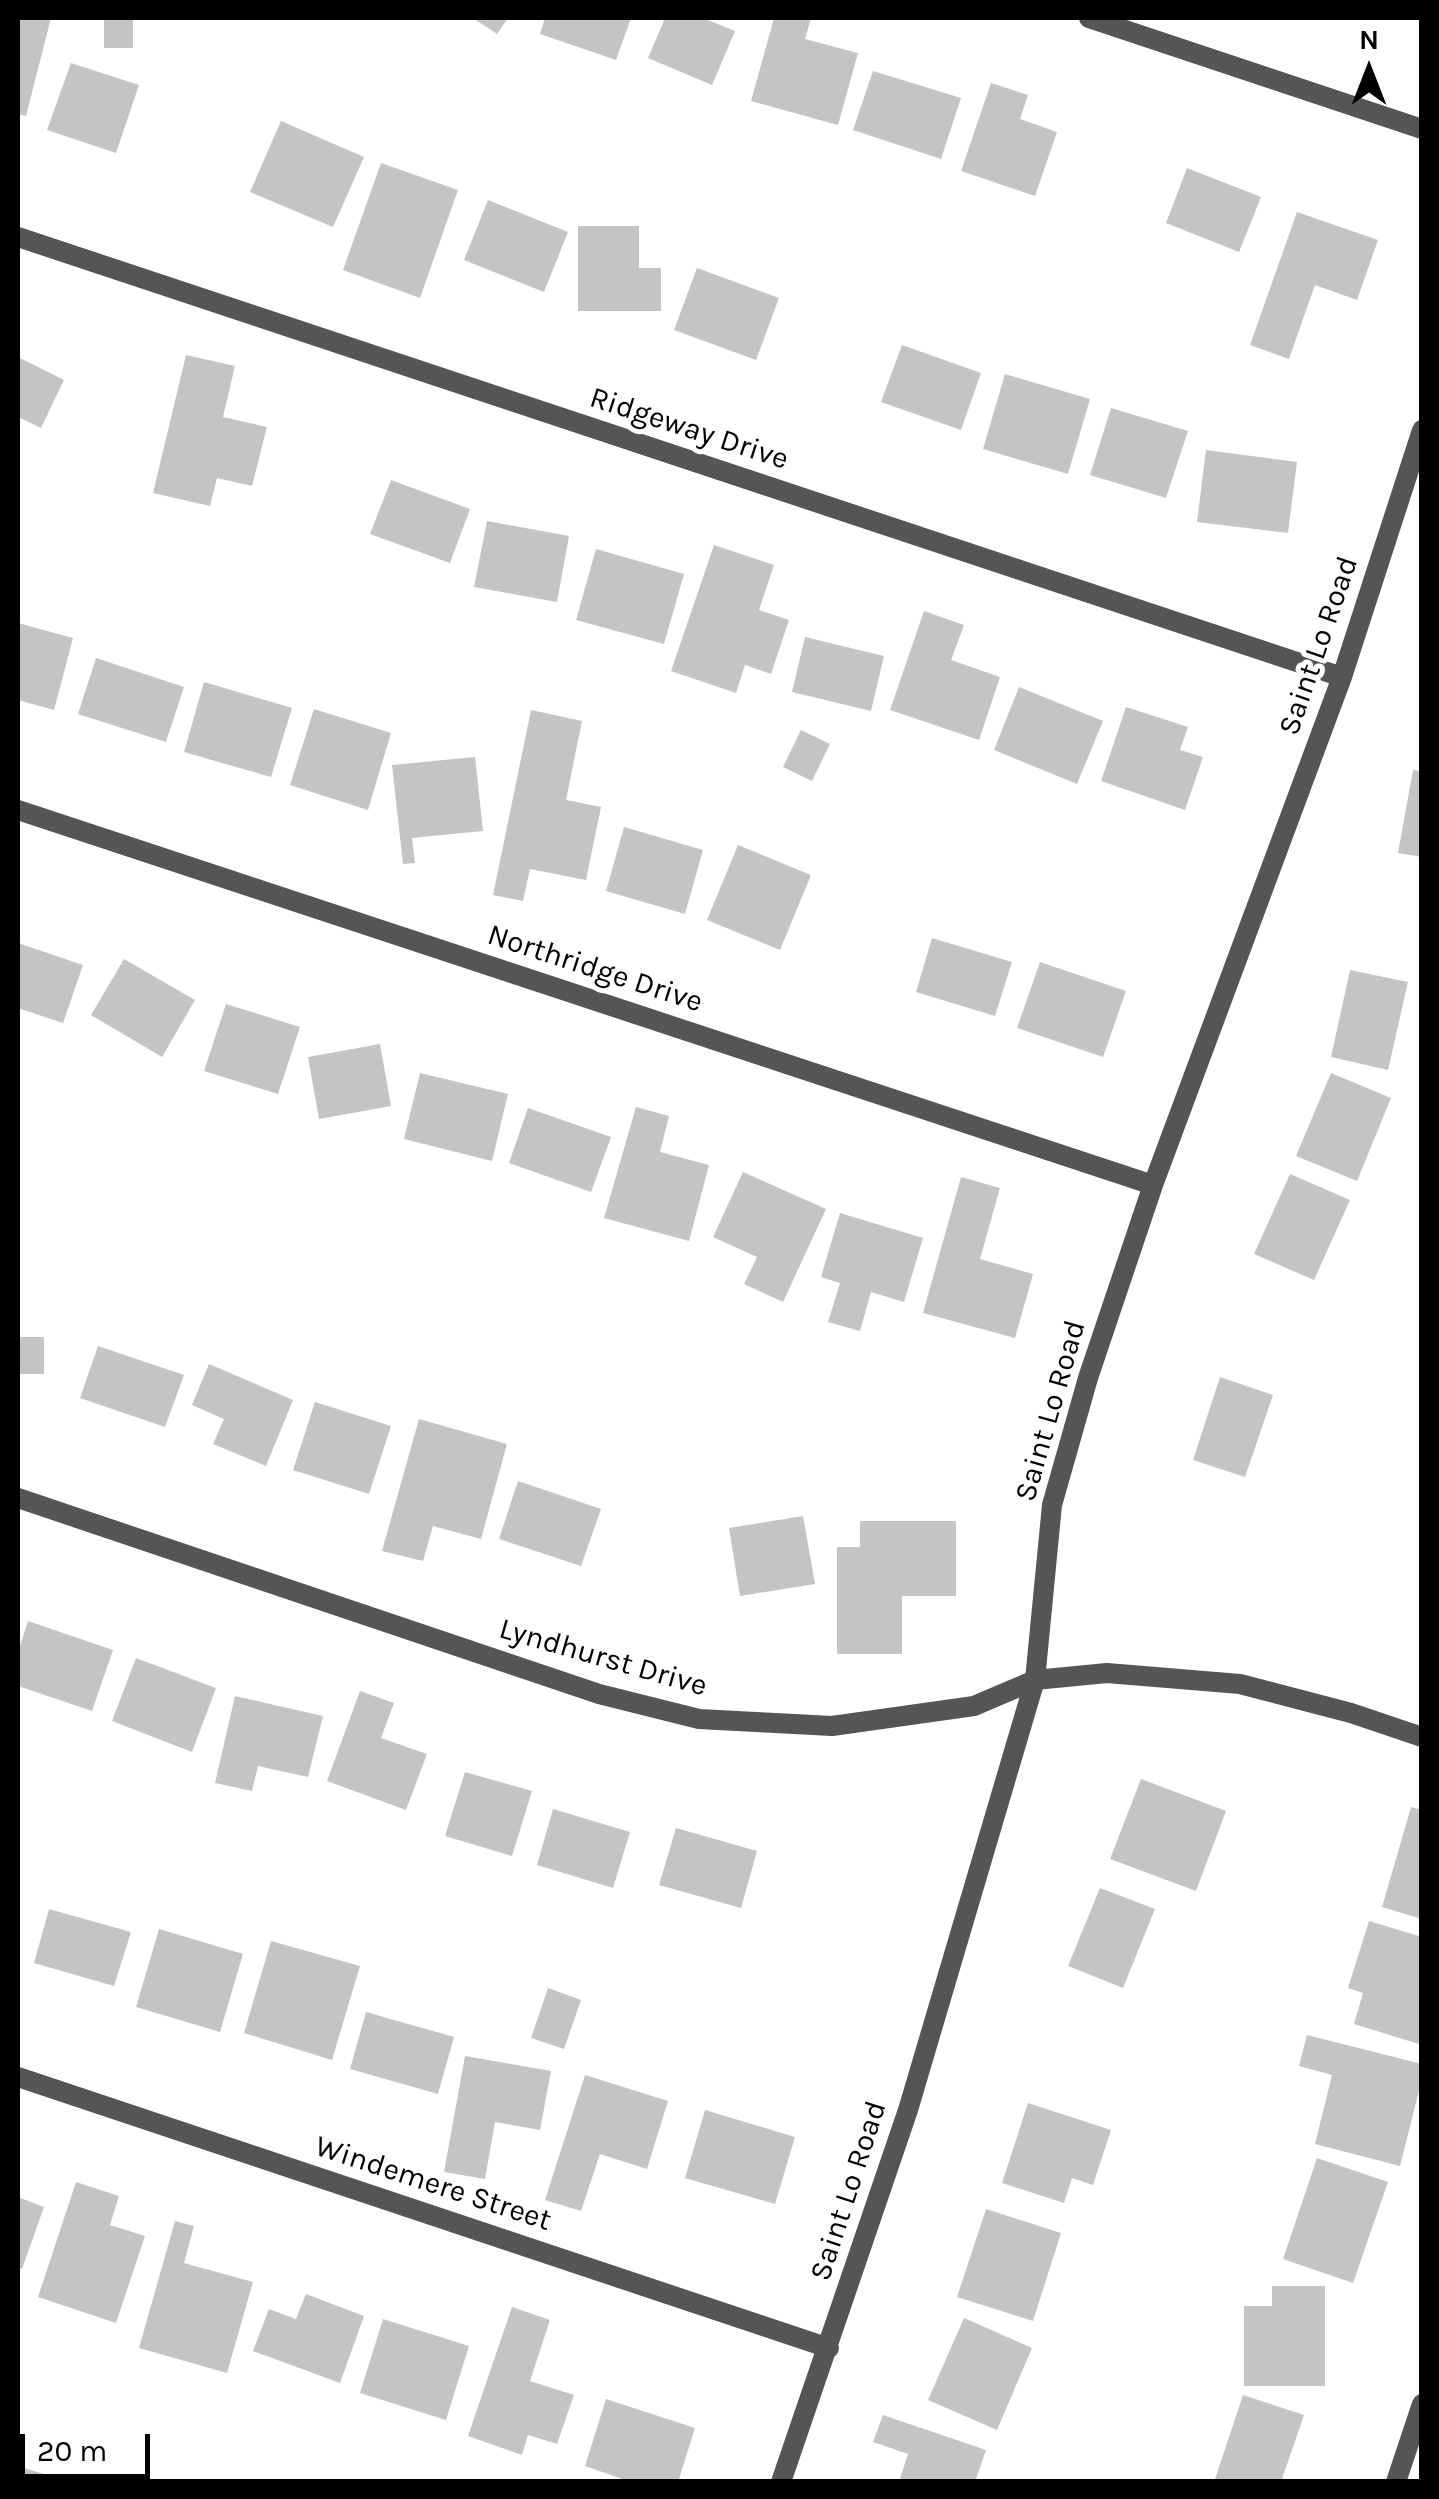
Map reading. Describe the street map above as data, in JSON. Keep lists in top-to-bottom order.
{
  "streets": {
    "street": [
      "Ridgeway Drive",
      "Saint Lo Road",
      "Northridge Drive",
      "Lyndhurst Drive",
      "Windemere Street"
    ]
  },
  "crossings": [
    ["Ridgeway Drive", "Saint Lo Road"],
    ["Saint Lo Road", "Northridge Drive"],
    ["Saint Lo Road", "Lyndhurst Drive"],
    ["Saint Lo Road", "Windemere Street"]
  ],
  "scale_bar": "20 m",
  "north": "top"
}
